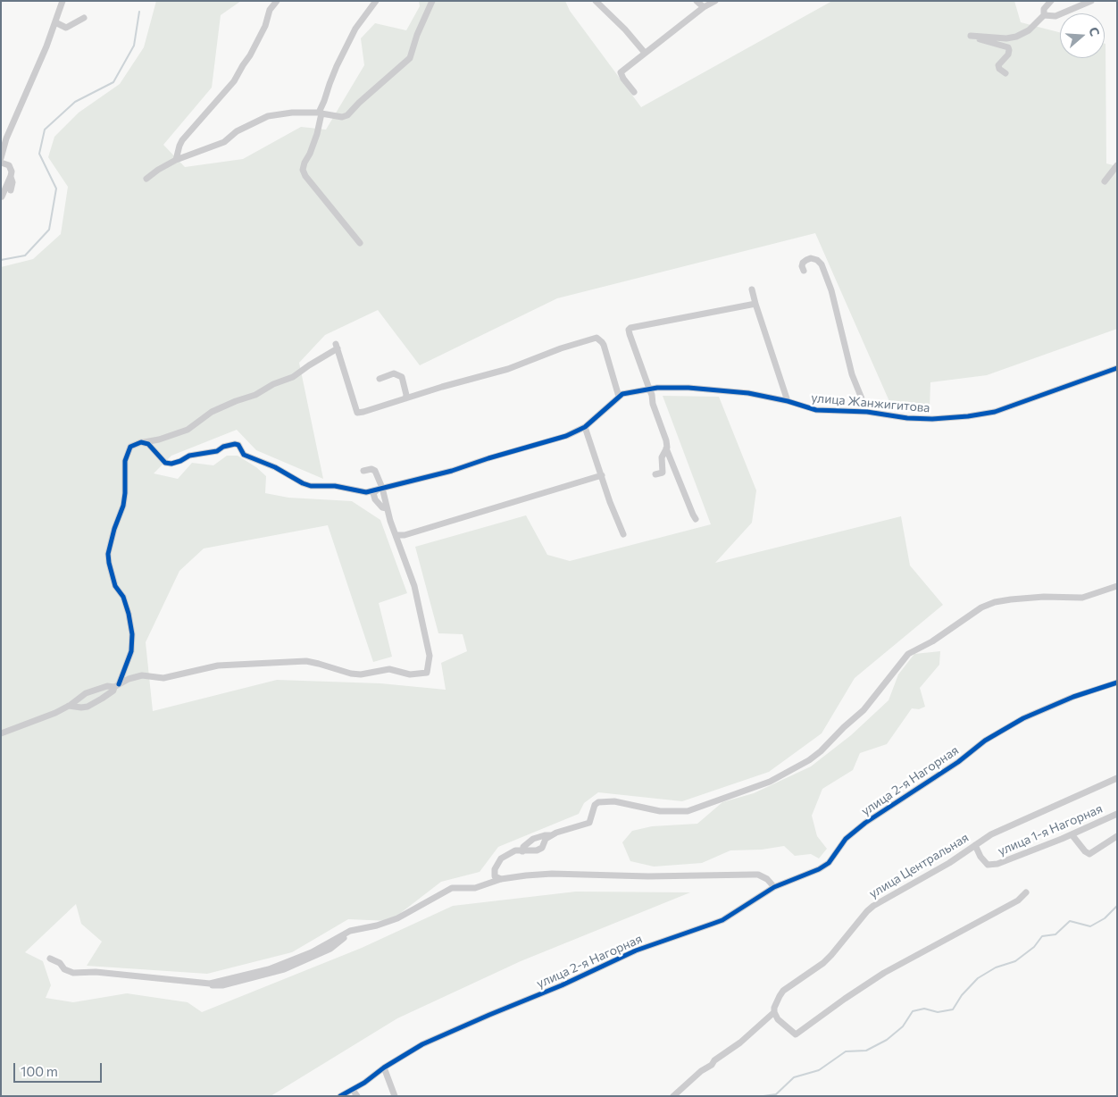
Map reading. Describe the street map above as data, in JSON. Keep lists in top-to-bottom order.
{
  "streets": {
    "street": [
      "улица Жанжигитова",
      "улица 2-я Нагорная",
      "улица 1-я Нагорная",
      "улица Центральная"
    ]
  },
  "crossings": [
    ["улица 1-я Нагорная", "улица Центральная"]
  ],
  "scale_bar": "100 m",
  "north": "right"
}
